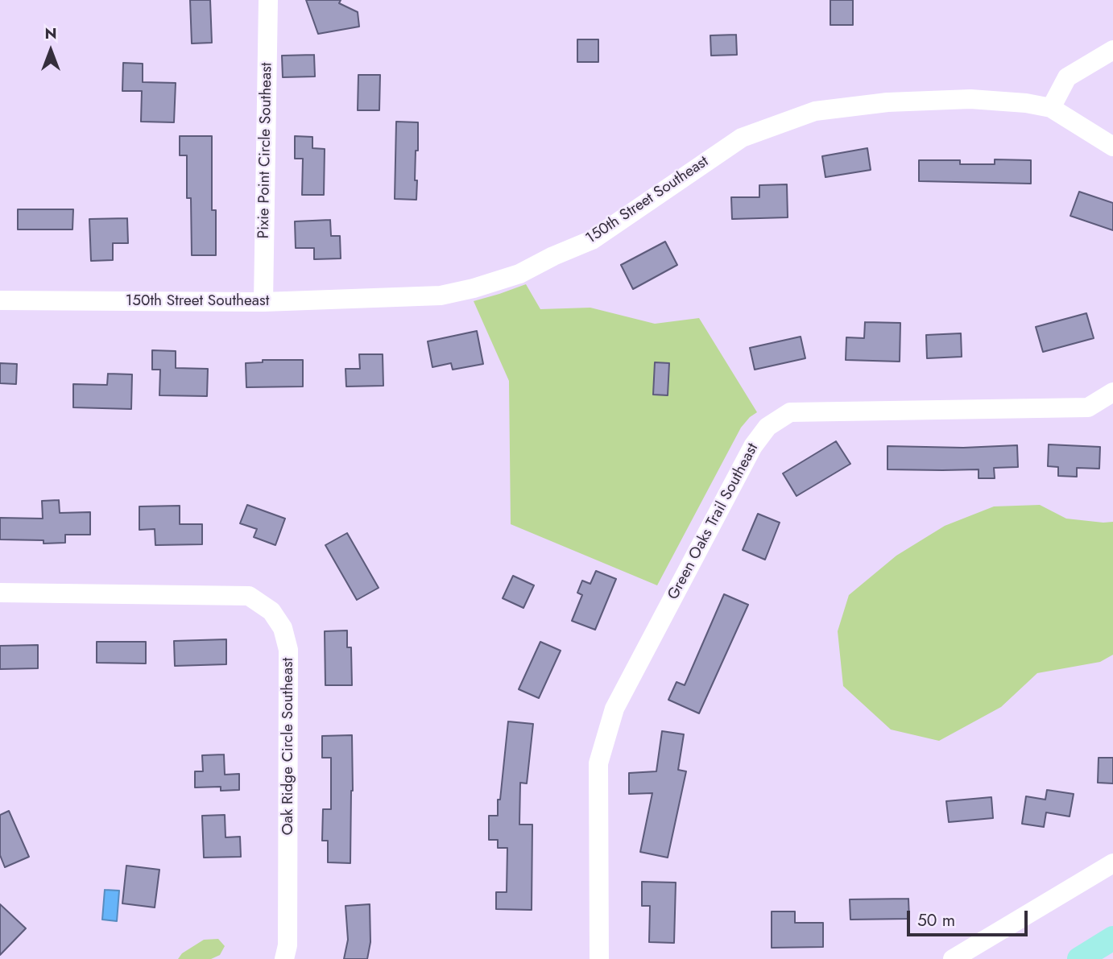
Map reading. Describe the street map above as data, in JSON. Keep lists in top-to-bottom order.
{
  "streets": {
    "street": [
      "Pixie Point Circle Southeast",
      "150th Street Southeast",
      "Green Oaks Trail Southeast",
      "Oak Ridge Circle Southeast"
    ]
  },
  "crossings": [
    ["Pixie Point Circle Southeast", "150th Street Southeast"]
  ],
  "scale_bar": "50 m",
  "north": "top"
}
